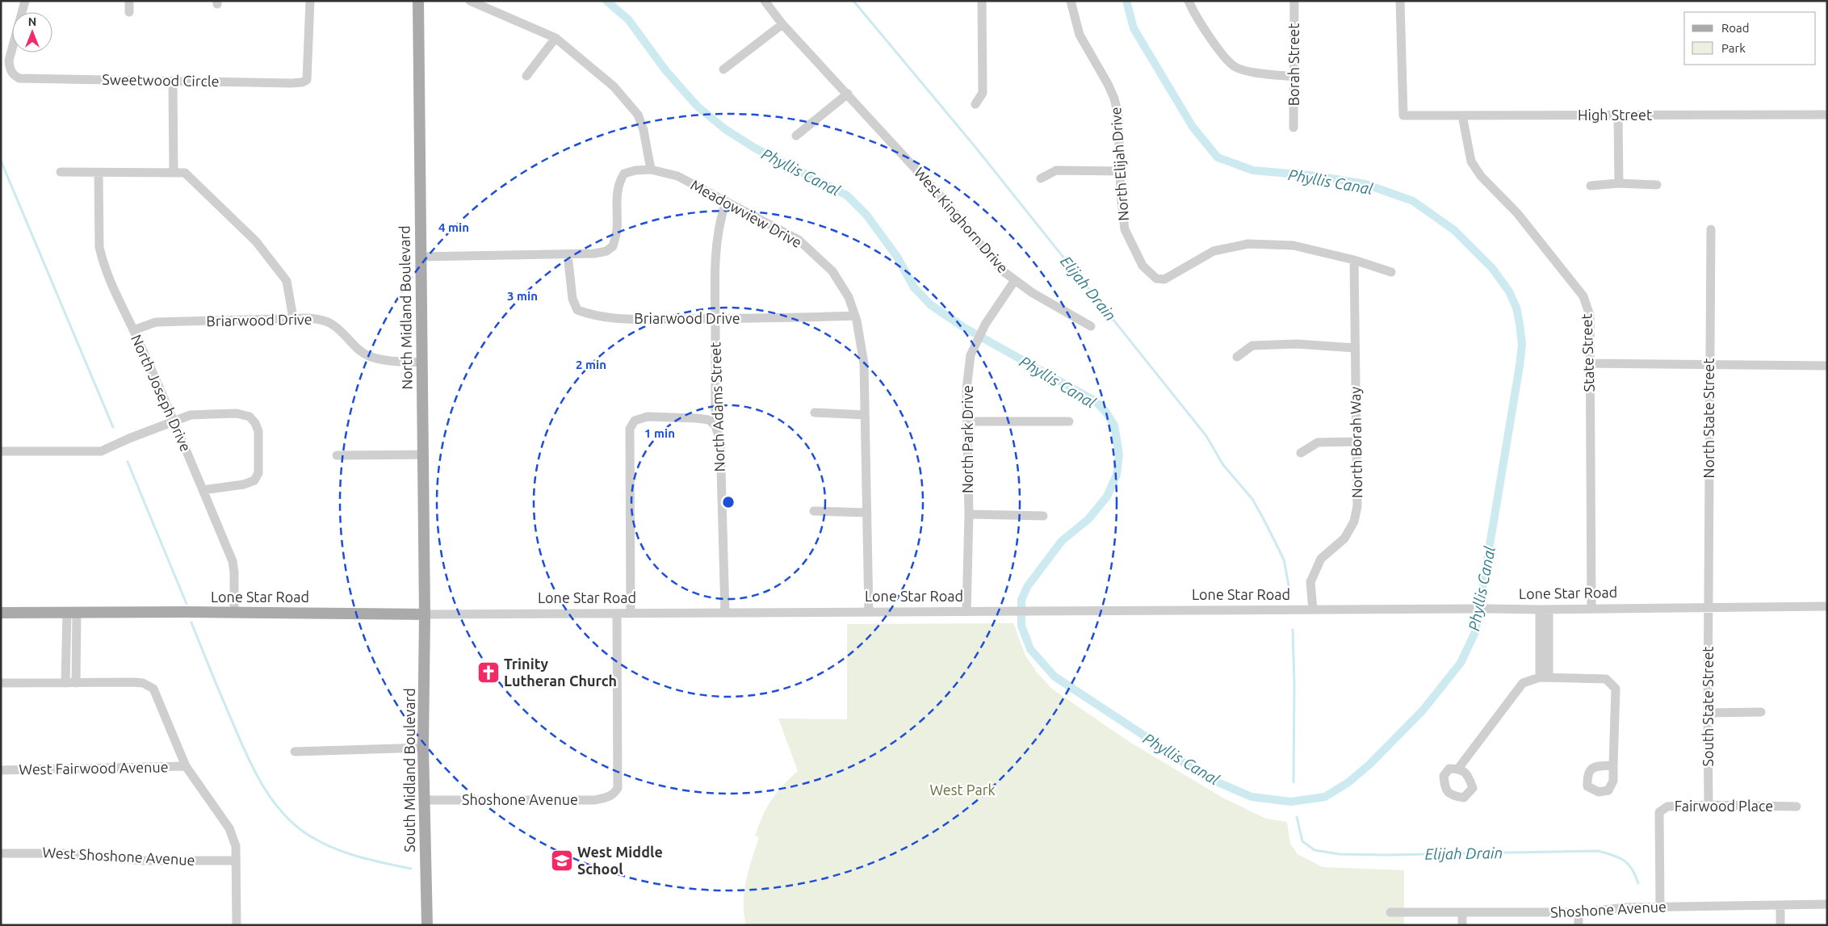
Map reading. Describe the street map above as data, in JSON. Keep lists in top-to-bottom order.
{
  "streets": {
    "main road": ["North Midland Boulevard", "Lone Star Road", "South Midland Boulevard"],
    "street": [
      "Borah Street",
      "Sweetwood Circle",
      "High Street",
      "North Elijah Drive",
      "Meadowview Drive",
      "West Kinghorn Drive",
      "Briarwood Drive",
      "State Street",
      "North Joseph Drive",
      "North Adams Street",
      "North State Street",
      "North Park Drive",
      "North Borah Way",
      "South State Street",
      "West Fairwood Avenue",
      "Shoshone Avenue",
      "Fairwood Place",
      "West Shoshone Avenue"
    ]
  },
  "crossings": [
    ["High Street", "State Street"],
    ["North Elijah Drive", "North Borah Way"],
    ["Meadowview Drive", "Briarwood Drive"],
    ["Meadowview Drive", "North Adams Street"],
    ["Meadowview Drive", "Lone Star Road"],
    ["West Kinghorn Drive", "North Park Drive"],
    ["North Midland Boulevard", "Briarwood Drive"],
    ["North Midland Boulevard", "Lone Star Road"],
    ["North Midland Boulevard", "South Midland Boulevard"],
    ["Briarwood Drive", "North Joseph Drive"],
    ["Briarwood Drive", "North Adams Street"],
    ["State Street", "Lone Star Road"],
    ["North Joseph Drive", "Lone Star Road"],
    ["North Adams Street", "Lone Star Road"],
    ["North State Street", "Lone Star Road"],
    ["North State Street", "South State Street"],
    ["North Park Drive", "Lone Star Road"],
    ["North Borah Way", "Lone Star Road"],
    ["Lone Star Road", "South State Street"],
    ["Lone Star Road", "South Midland Boulevard"],
    ["Lone Star Road", "Shoshone Avenue"],
    ["South State Street", "Fairwood Place"],
    ["South Midland Boulevard", "Shoshone Avenue"],
    ["Shoshone Avenue", "Fairwood Place"]
  ],
  "water": ["Phyllis Canal", "Elijah Drain"],
  "parks": ["West Park"],
  "places": {
    "church": ["Trinity Lutheran Church"],
    "school or university": ["West Middle School"]
  },
  "legend": ["Road", "Park"],
  "north": "top",
  "rings": [
    "4 min",
    "3 min",
    "2 min",
    "1 min"
  ]
}
